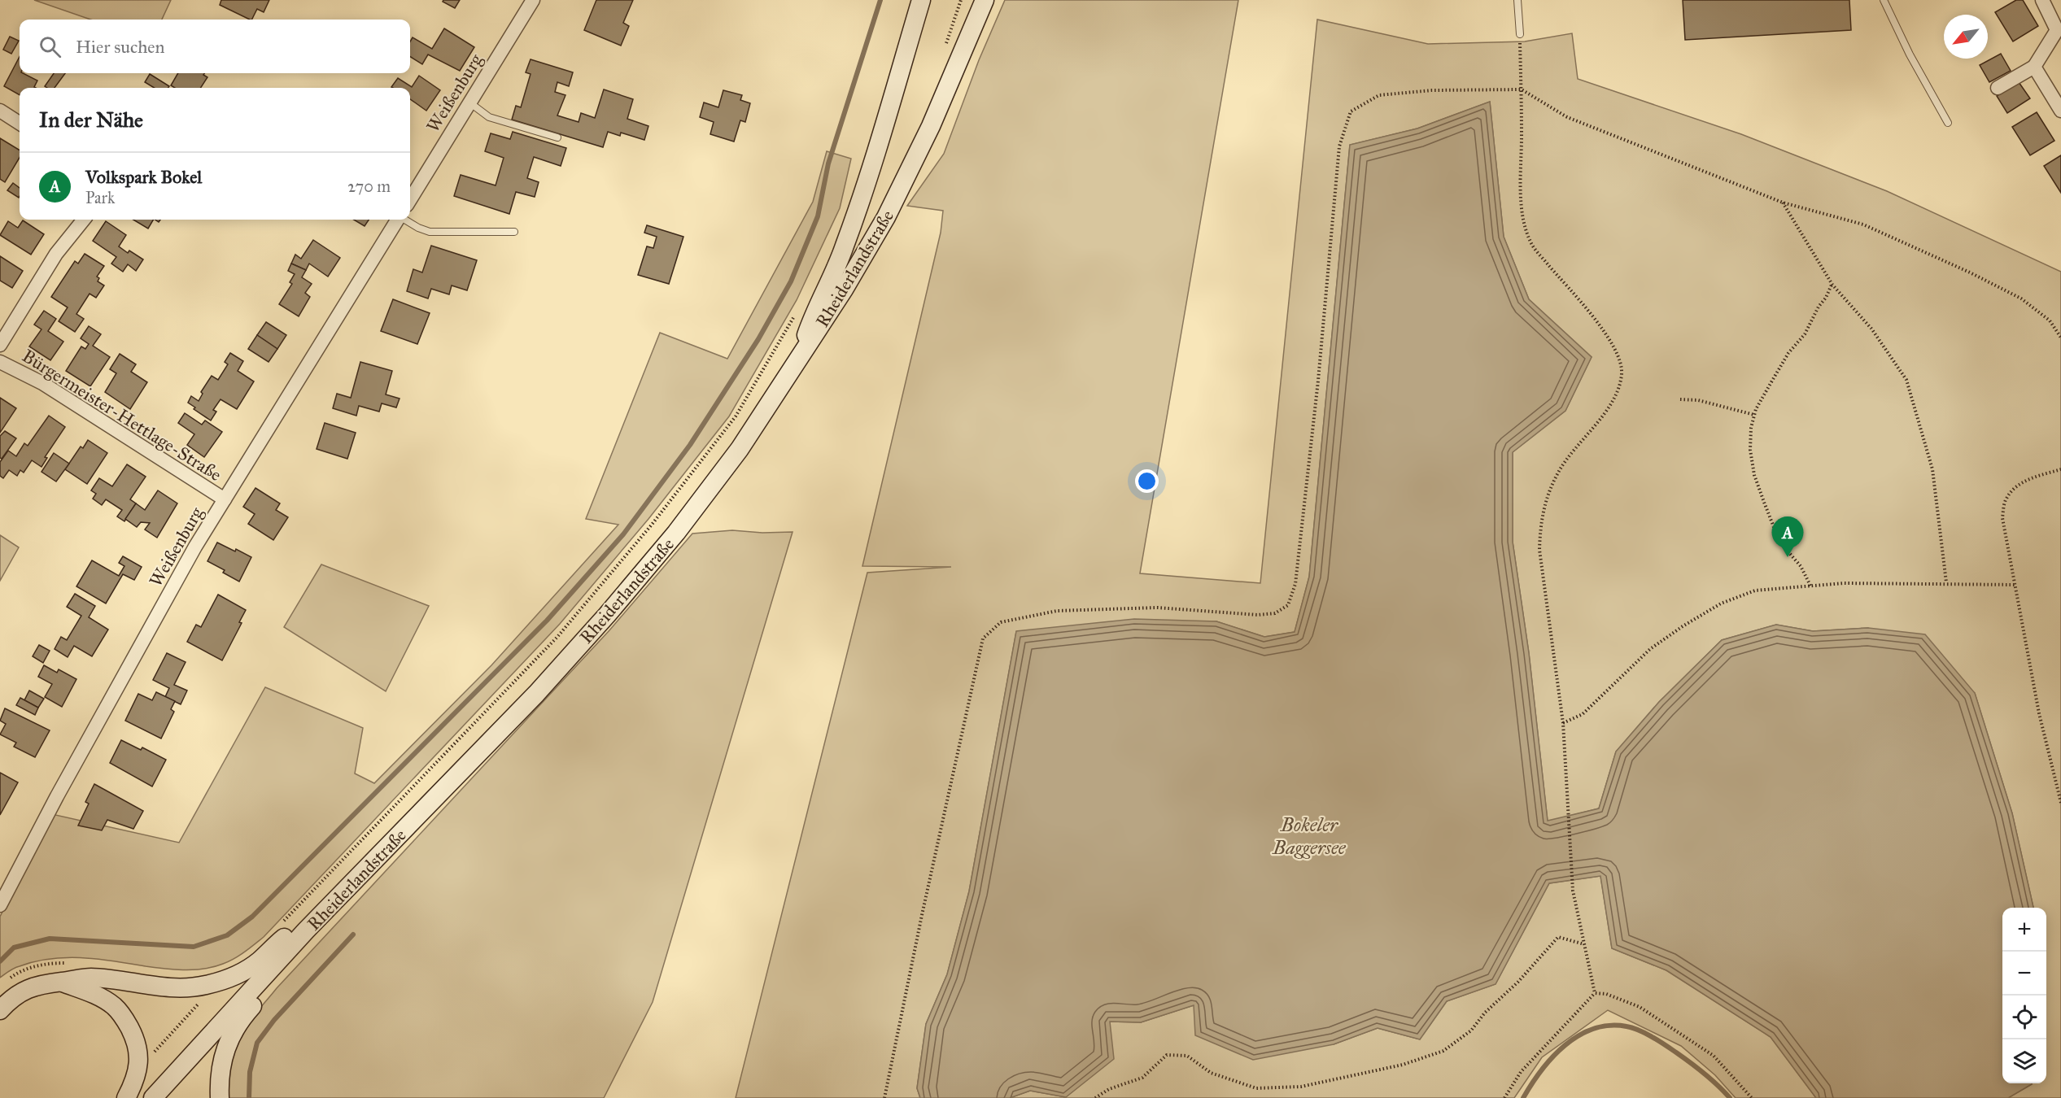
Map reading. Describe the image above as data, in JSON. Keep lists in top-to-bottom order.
{
  "streets": {
    "main road": ["Rheiderlandstraße"],
    "street": ["Weißenburg", "Bürgermeister-Hettlage-Straße"]
  },
  "crossings": [
    ["Weißenburg", "Bürgermeister-Hettlage-Straße"]
  ],
  "water": ["Bokeler Baggersee"],
  "north": "bottom left",
  "page": {
    "search": "Hier suchen",
    "heading": "In der Nähe",
    "list": [
      {
        "mark": "A",
        "name": "Volkspark Bokel",
        "note": "Park",
        "value": "270 m"
      }
    ],
    "pins": "A",
    "map_buttons": ["+", "−"]
  }
}
